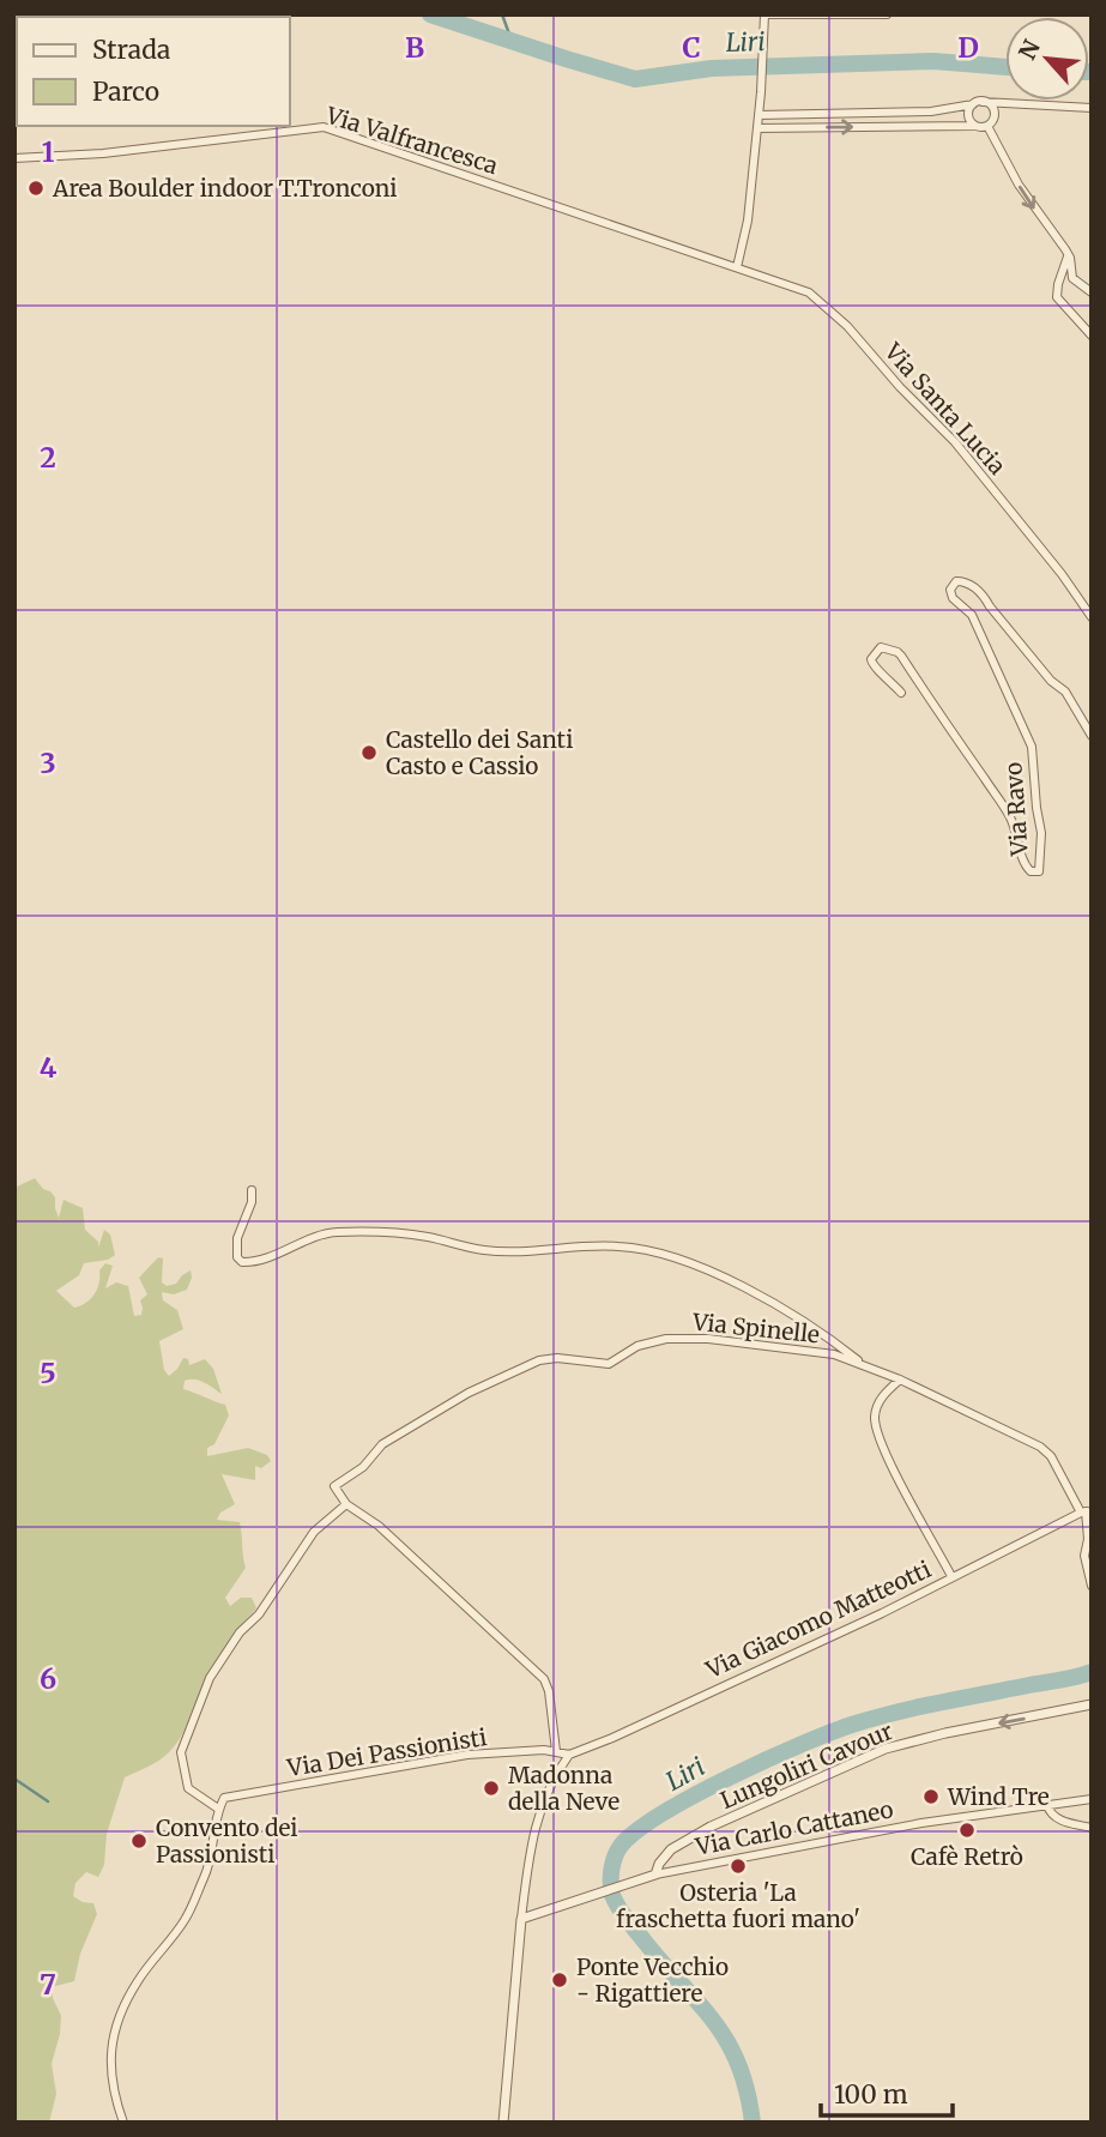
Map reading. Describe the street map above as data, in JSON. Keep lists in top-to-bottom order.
{
  "streets": {
    "street": [
      "Via Valfrancesca",
      "Via Santa Lucia",
      "Via Ravo",
      "Via Spinelle",
      "Via Giacomo Matteotti",
      "Via Dei Passionisti",
      "Lungoliri Cavour",
      "Via Carlo Cattaneo"
    ]
  },
  "crossings": [
    ["Via Valfrancesca", "Via Santa Lucia"],
    ["Via Spinelle", "Via Giacomo Matteotti"],
    ["Via Giacomo Matteotti", "Via Dei Passionisti"],
    ["Lungoliri Cavour", "Via Carlo Cattaneo"]
  ],
  "one_way": ["Lungoliri Cavour"],
  "water": ["Liri"],
  "places": [
    "Area Boulder indoor T.Tronconi",
    "Castello dei Santi Casto e Cassio",
    "Madonna della Neve",
    "Wind Tre",
    "Cafè Retrò",
    "Convento dei Passionisti",
    "Osteria 'La fraschetta fuori mano'",
    "Ponte Vecchio - Rigattiere"
  ],
  "legend": ["Strada", "Parco"],
  "scale_bar": "100 m",
  "north": "top left",
  "grid": {
    "columns": ["B", "C", "D"],
    "rows": [
      "1",
      "2",
      "3",
      "4",
      "5",
      "6",
      "7"
    ]
  }
}
